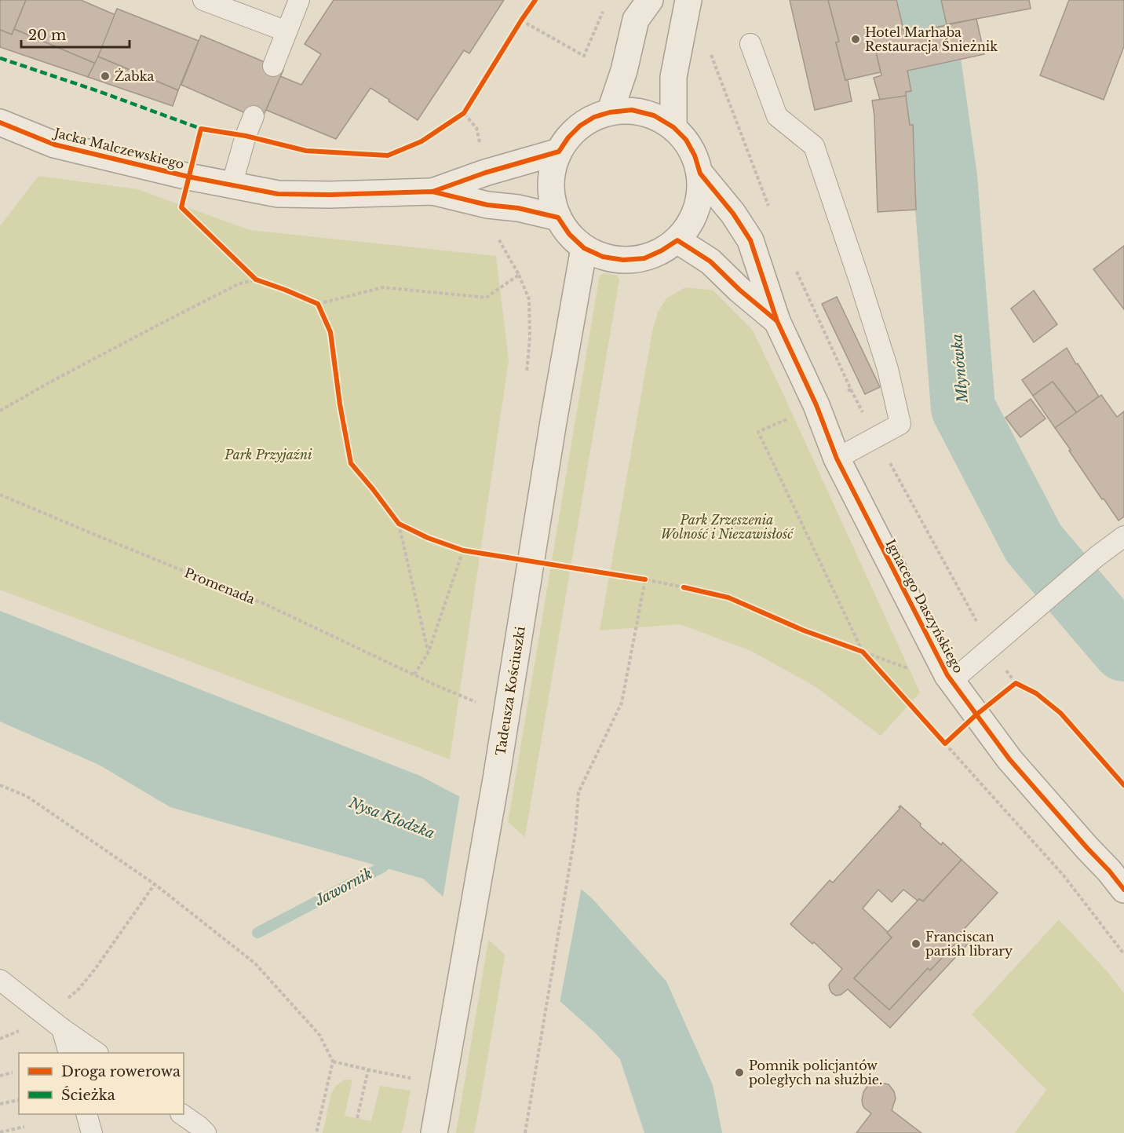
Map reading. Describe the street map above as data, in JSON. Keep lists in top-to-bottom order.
{
  "streets": {
    "street": ["Jacka Malczewskiego", "Ignacego Daszyńskiego", "Tadeusza Kościuszki"],
    "path": ["Promenada"]
  },
  "crossings": [
    ["Jacka Malczewskiego", "Ignacego Daszyńskiego"],
    ["Jacka Malczewskiego", "Tadeusza Kościuszki"],
    ["Ignacego Daszyńskiego", "Tadeusza Kościuszki"]
  ],
  "water": ["Młynówka", "Nysa Kłodzka", "Jawornik"],
  "parks": ["Park Przyjaźni", "Park Zrzeszenia Wolność i Niezawisłość"],
  "places": [
    "Hotel Marhaba Restauracja Śnieżnik",
    "Żabka",
    "Franciscan parish library",
    "Pomnik policjantów poległych na służbie."
  ],
  "legend": ["Droga rowerowa", "Ścieżka"],
  "scale_bar": "20 m"
}
